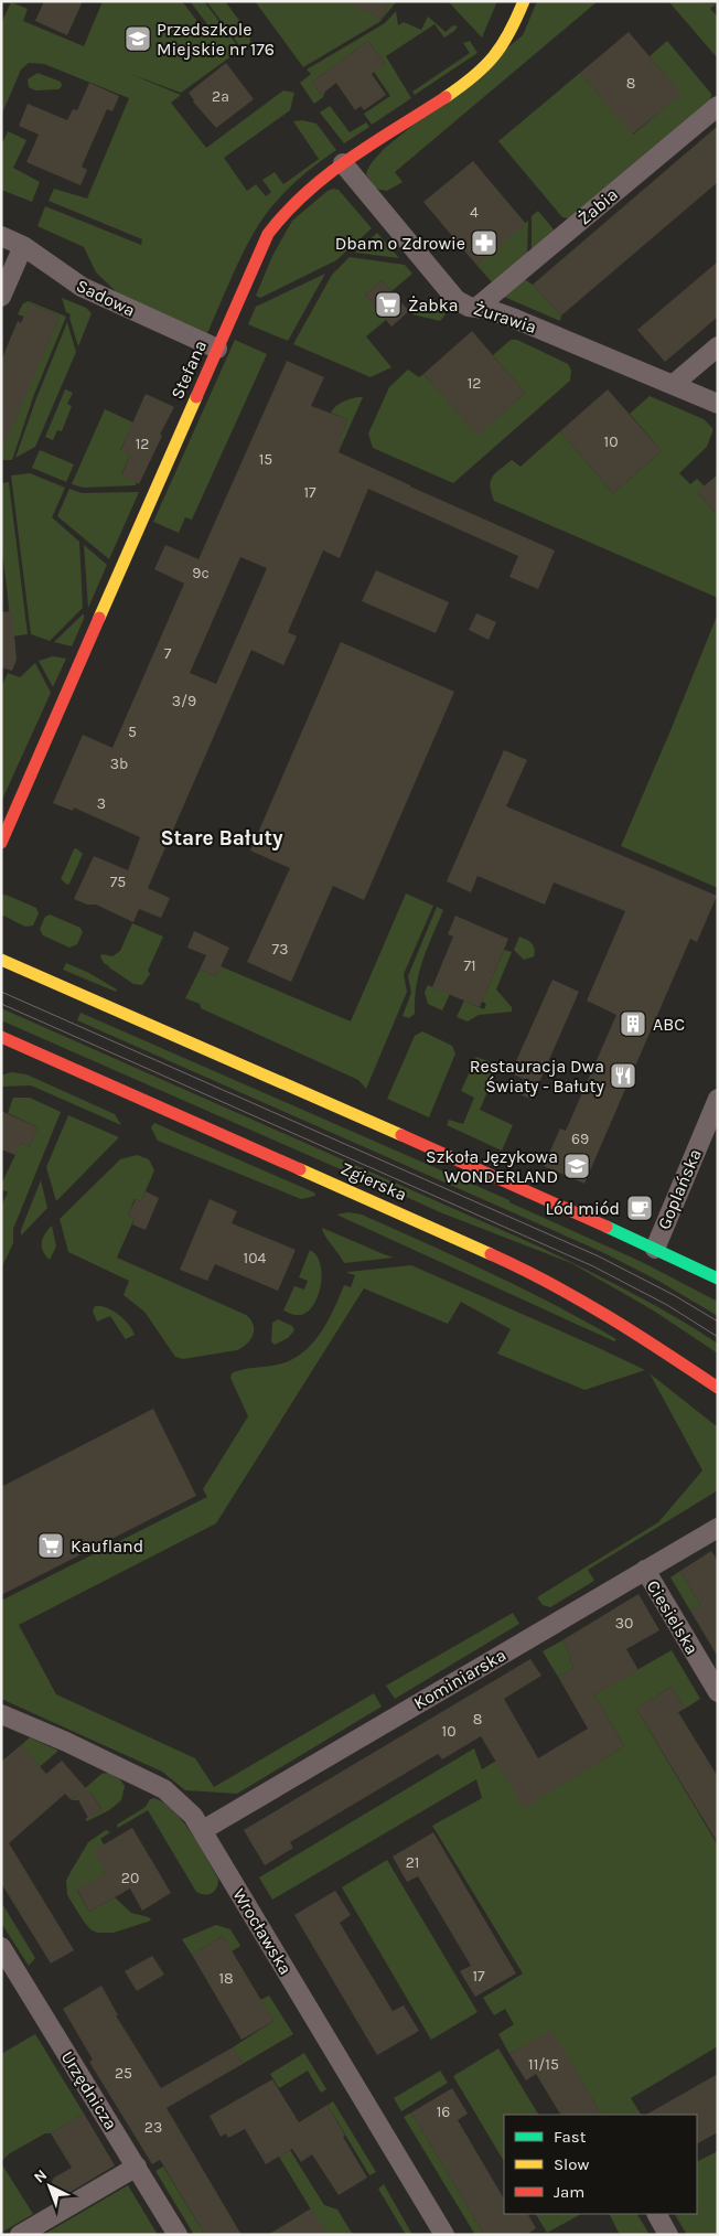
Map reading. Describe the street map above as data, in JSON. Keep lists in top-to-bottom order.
{
  "streets": {
    "main road": ["Stefana", "Zgierska"],
    "street": [
      "Żabia",
      "Sadowa",
      "Żurawia",
      "Goplańska",
      "Ciesielska",
      "Kominiarska",
      "Wrocławska",
      "Urzędnicza"
    ]
  },
  "crossings": [
    ["Żabia", "Żurawia"],
    ["Sadowa", "Stefana"],
    ["Żurawia", "Stefana"],
    ["Ciesielska", "Kominiarska"],
    ["Kominiarska", "Wrocławska"]
  ],
  "districts": ["Stare Bałuty"],
  "places": {
    "school or university": ["Przedszkole Miejskie nr 176", "Szkoła Językowa WONDERLAND"],
    "pharmacy": ["Dbam o Zdrowie"],
    "supermarket": ["Żabka", "Kaufland"],
    "building": ["ABC"],
    "restaurant": ["Restauracja Dwa Światy - Bałuty"],
    "cafe": ["Lód miód"]
  },
  "house_numbers": [
    "8",
    "2a",
    "4",
    "12",
    "10",
    "12",
    "15",
    "17",
    "9c",
    "7",
    "3/9",
    "5",
    "3b",
    "3",
    "75",
    "73",
    "71",
    "69",
    "104",
    "30",
    "8",
    "10",
    "21",
    "20",
    "17",
    "18",
    "11/15",
    "25",
    "16",
    "23"
  ],
  "legend": ["Fast", "Slow", "Jam"],
  "north": "top left"
}
